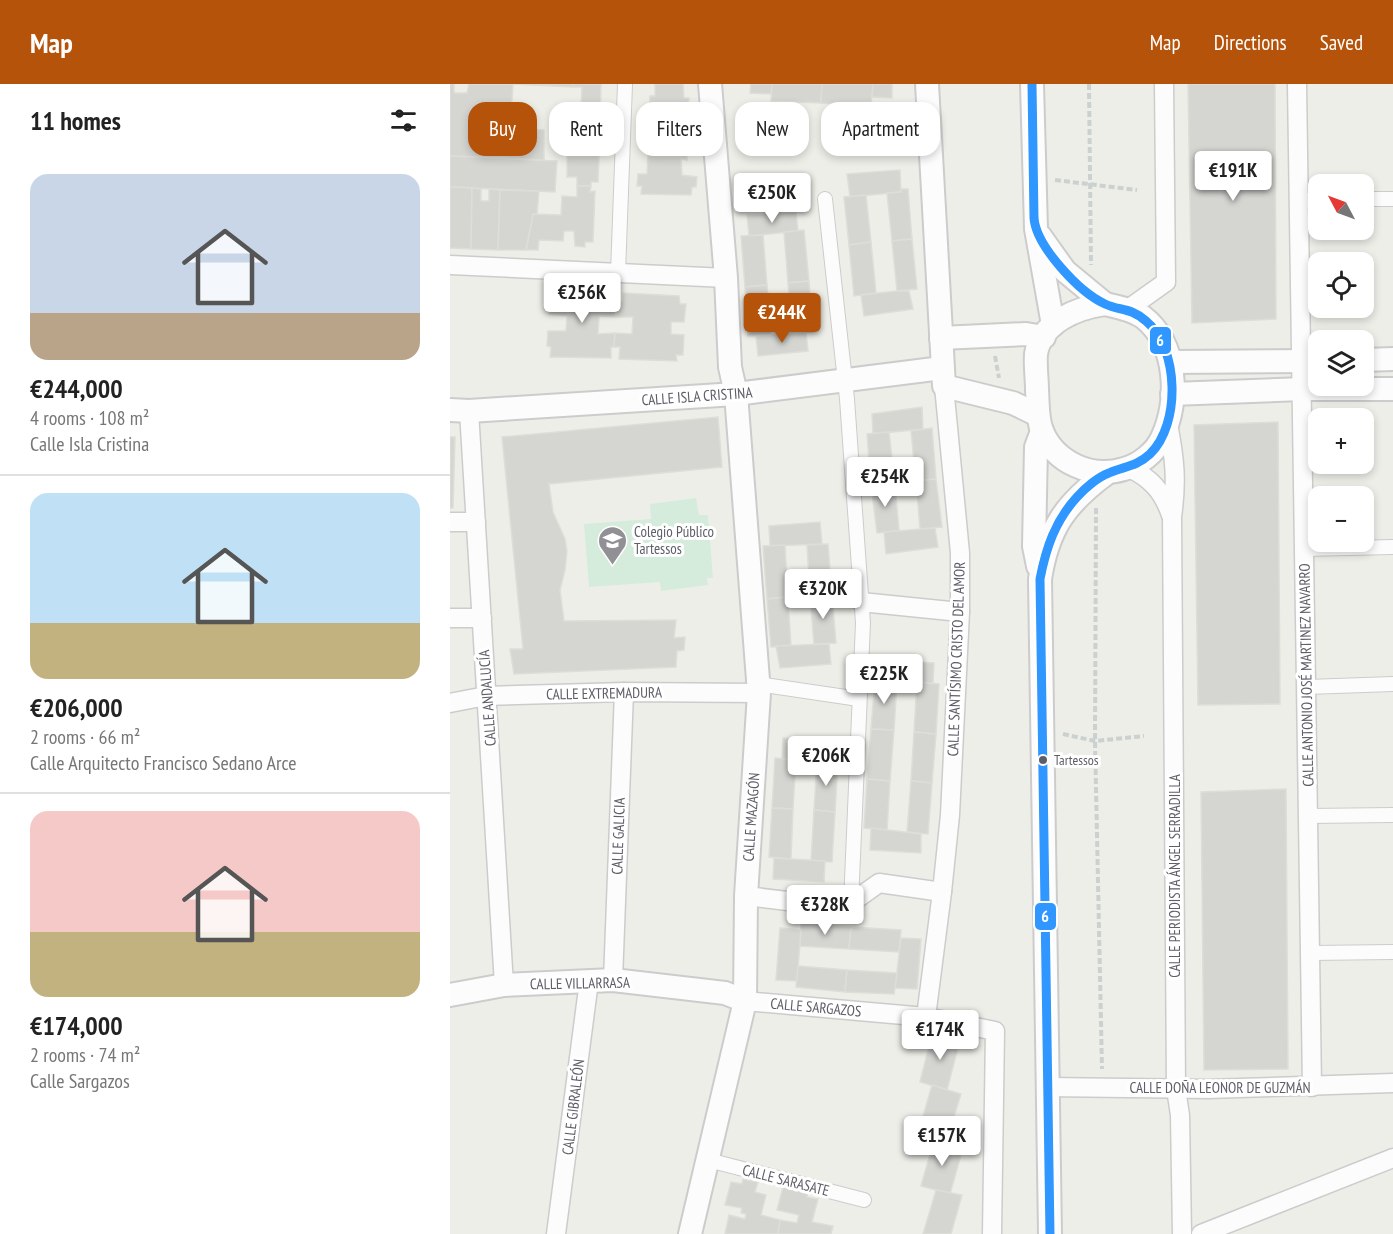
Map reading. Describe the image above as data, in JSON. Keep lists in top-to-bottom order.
{
  "streets": {
    "street": [
      "CALLE ISLA CRISTINA",
      "CALLE SANTÍSIMO CRISTO DEL AMOR",
      "CALLE ANTONIO JOSÉ MARTINEZ NAVARRO",
      "CALLE EXTREMADURA",
      "CALLE ANDALUCÍA",
      "CALLE MAZAGÓN",
      "CALLE GALICIA",
      "CALLE PERIODISTA ÁNGEL SERRADILLA",
      "CALLE VILLARRASA",
      "CALLE SARGAZOS",
      "CALLE DOÑA LEONOR DE GUZMÁN",
      "CALLE GIBRALEÓN",
      "CALLE SARASATE"
    ]
  },
  "crossings": [
    ["CALLE ISLA CRISTINA", "CALLE SANTÍSIMO CRISTO DEL AMOR"],
    ["CALLE ISLA CRISTINA", "CALLE ANDALUCÍA"],
    ["CALLE ISLA CRISTINA", "CALLE MAZAGÓN"],
    ["CALLE SANTÍSIMO CRISTO DEL AMOR", "CALLE SARGAZOS"],
    ["CALLE ANTONIO JOSÉ MARTINEZ NAVARRO", "CALLE DOÑA LEONOR DE GUZMÁN"],
    ["CALLE EXTREMADURA", "CALLE ANDALUCÍA"],
    ["CALLE EXTREMADURA", "CALLE MAZAGÓN"],
    ["CALLE EXTREMADURA", "CALLE GALICIA"],
    ["CALLE ANDALUCÍA", "CALLE VILLARRASA"],
    ["CALLE MAZAGÓN", "CALLE VILLARRASA"],
    ["CALLE MAZAGÓN", "CALLE SARGAZOS"],
    ["CALLE MAZAGÓN", "CALLE SARASATE"],
    ["CALLE GALICIA", "CALLE VILLARRASA"],
    ["CALLE PERIODISTA ÁNGEL SERRADILLA", "CALLE DOÑA LEONOR DE GUZMÁN"],
    ["CALLE VILLARRASA", "CALLE SARGAZOS"],
    ["CALLE VILLARRASA", "CALLE GIBRALEÓN"]
  ],
  "places": {
    "school or university": ["Colegio Público Tartessos"],
    "other": ["Tartessos"]
  },
  "lines": ["transit line 6"],
  "north": "top left",
  "page": {
    "header": "Map",
    "nav": ["Map", "Directions", "Saved"],
    "heading": "11 homes",
    "chip": [
      "Buy",
      "Rent",
      "Filters",
      "New",
      "Apartment"
    ],
    "price": [
      "€191K",
      "€250K",
      "€256K",
      "€244K",
      "€254K",
      "€320K",
      "€225K",
      "€206K",
      "€328K",
      "€174K",
      "€157K"
    ],
    "list": [
      {
        "name": "€244,000",
        "note": "4 rooms · 108 m² · Calle Isla Cristina"
      },
      {
        "name": "€206,000",
        "note": "2 rooms · 66 m² · Calle Arquitecto Francisco Sedano Arce"
      },
      {
        "name": "€174,000",
        "note": "2 rooms · 74 m² · Calle Sargazos"
      }
    ],
    "map_buttons": ["+", "−"]
  }
}
